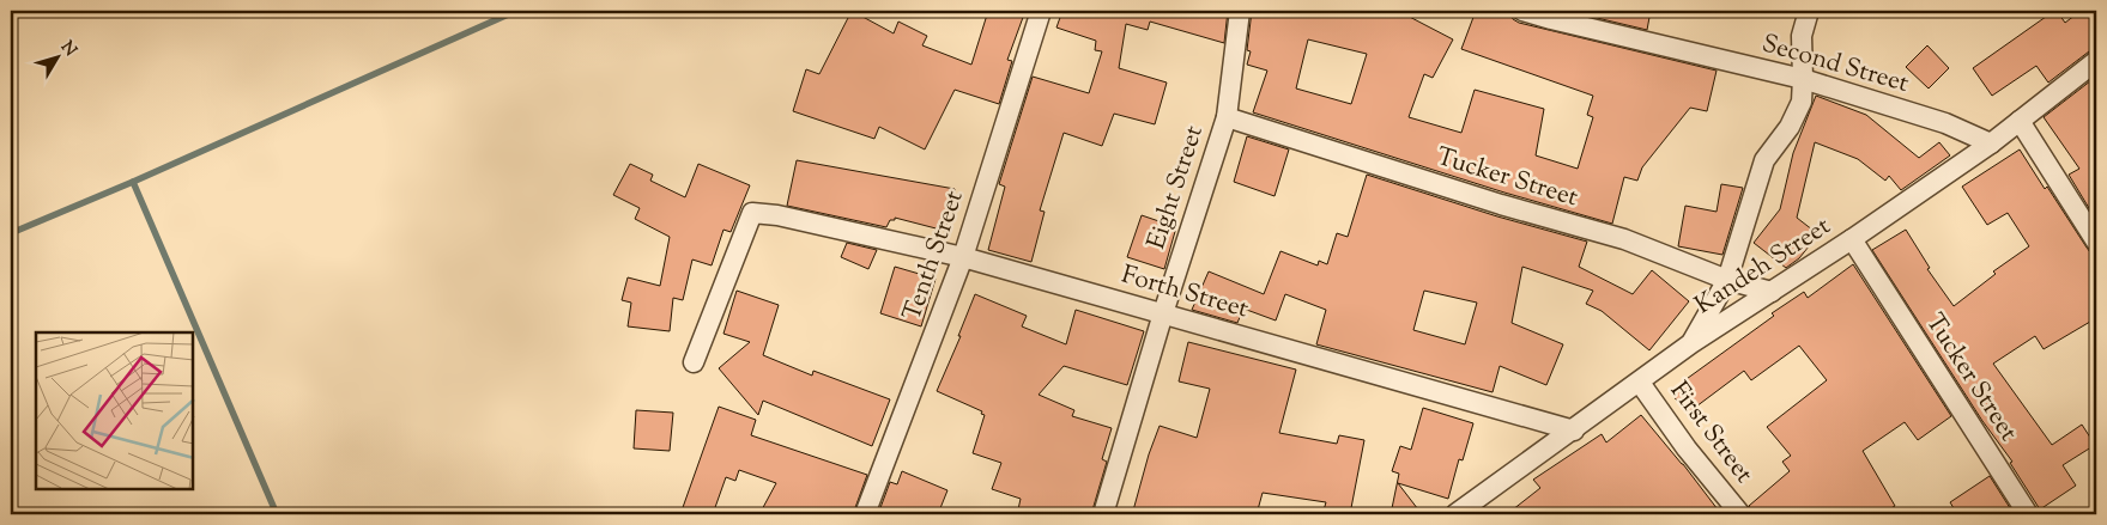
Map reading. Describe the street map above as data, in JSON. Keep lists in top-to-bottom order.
{
  "streets": {
    "street": [
      "Second Street",
      "Tucker Street",
      "Eight Street",
      "Tenth Street",
      "Kandeh Street",
      "Forth Street",
      "First Street"
    ]
  },
  "crossings": [
    ["Second Street", "Kandeh Street"],
    ["Tucker Street", "Eight Street"],
    ["Tucker Street", "Kandeh Street"],
    ["Eight Street", "Forth Street"],
    ["Tenth Street", "Forth Street"],
    ["Kandeh Street", "Forth Street"],
    ["Kandeh Street", "First Street"]
  ],
  "north": "top right"
}
